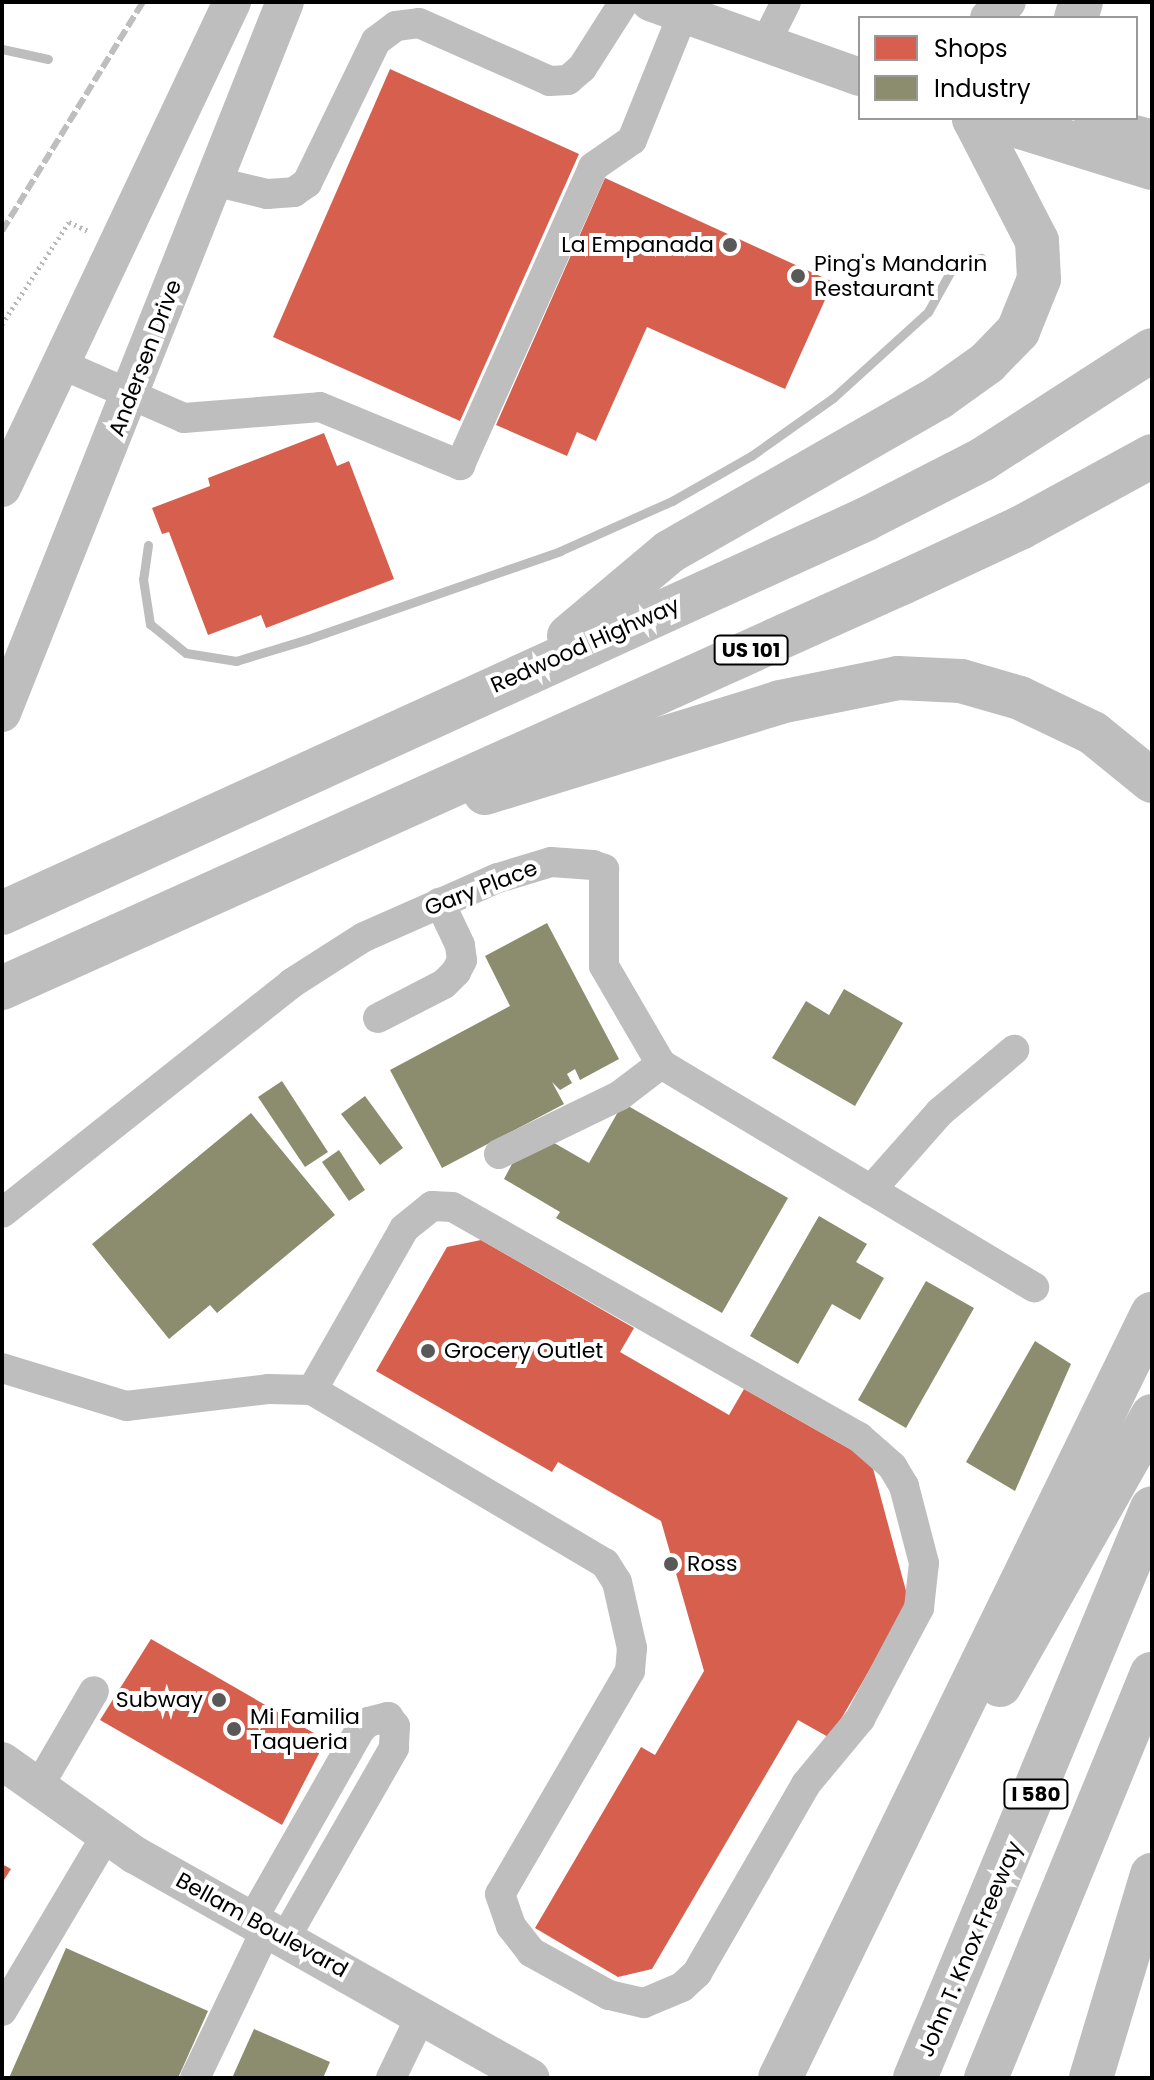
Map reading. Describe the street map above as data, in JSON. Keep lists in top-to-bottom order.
{
  "streets": {
    "highway": [
      "Redwood Highway",
      "US 101",
      "I 580",
      "John T. Knox Freeway"
    ],
    "main road": ["Andersen Drive", "Bellam Boulevard"],
    "street": ["Gary Place"]
  },
  "places": [
    "La Empanada",
    "Ping's Mandarin Restaurant",
    "Grocery Outlet",
    "Ross",
    "Subway",
    "Mi Familia Taqueria"
  ],
  "legend": ["Shops", "Industry"]
}
